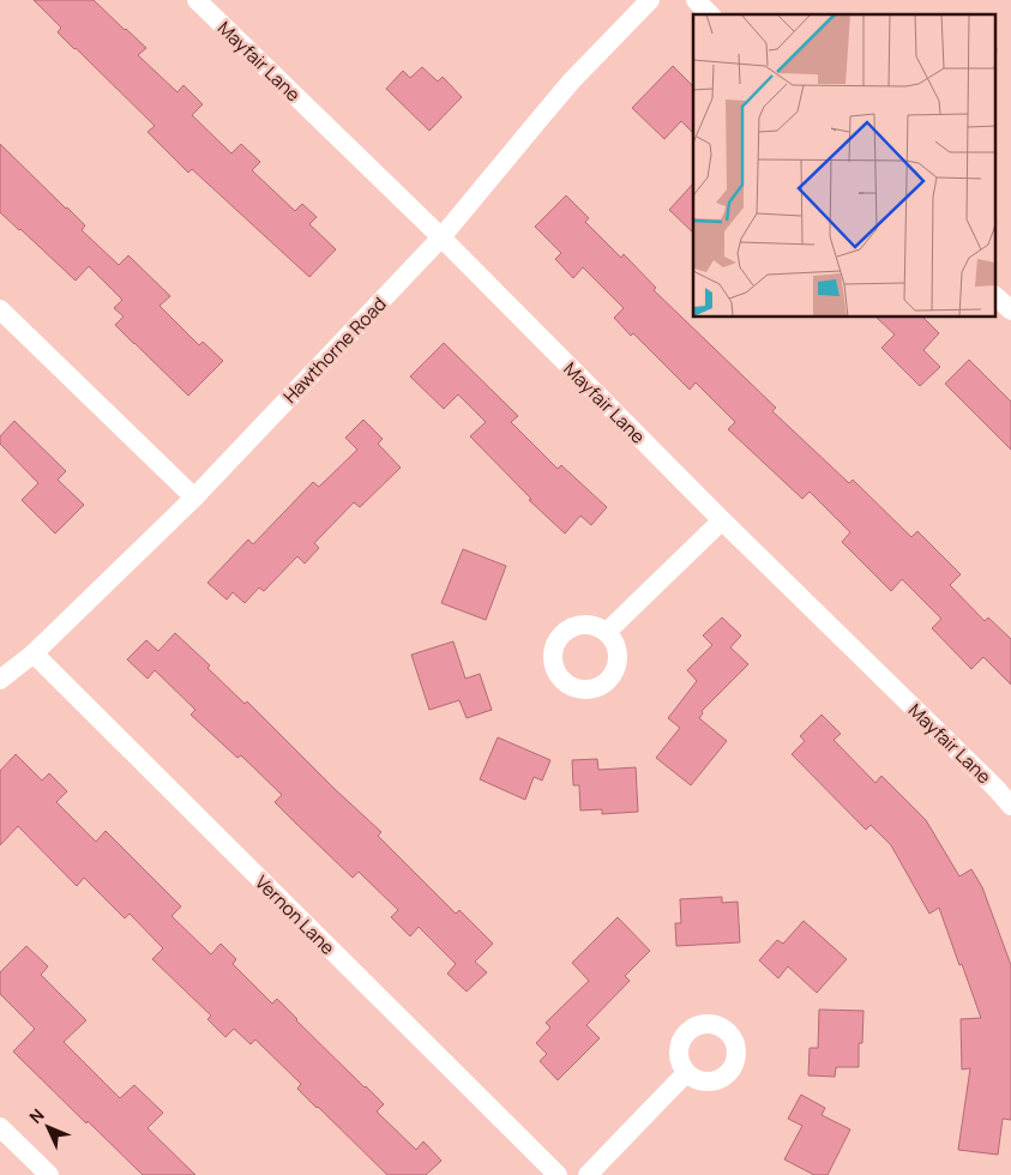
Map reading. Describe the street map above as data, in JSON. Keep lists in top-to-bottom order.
{
  "streets": {
    "street": ["Mayfair Lane", "Hawthorne Road", "Vernon Lane"]
  },
  "crossings": [
    ["Mayfair Lane", "Hawthorne Road"],
    ["Hawthorne Road", "Vernon Lane"]
  ],
  "north": "top left"
}
